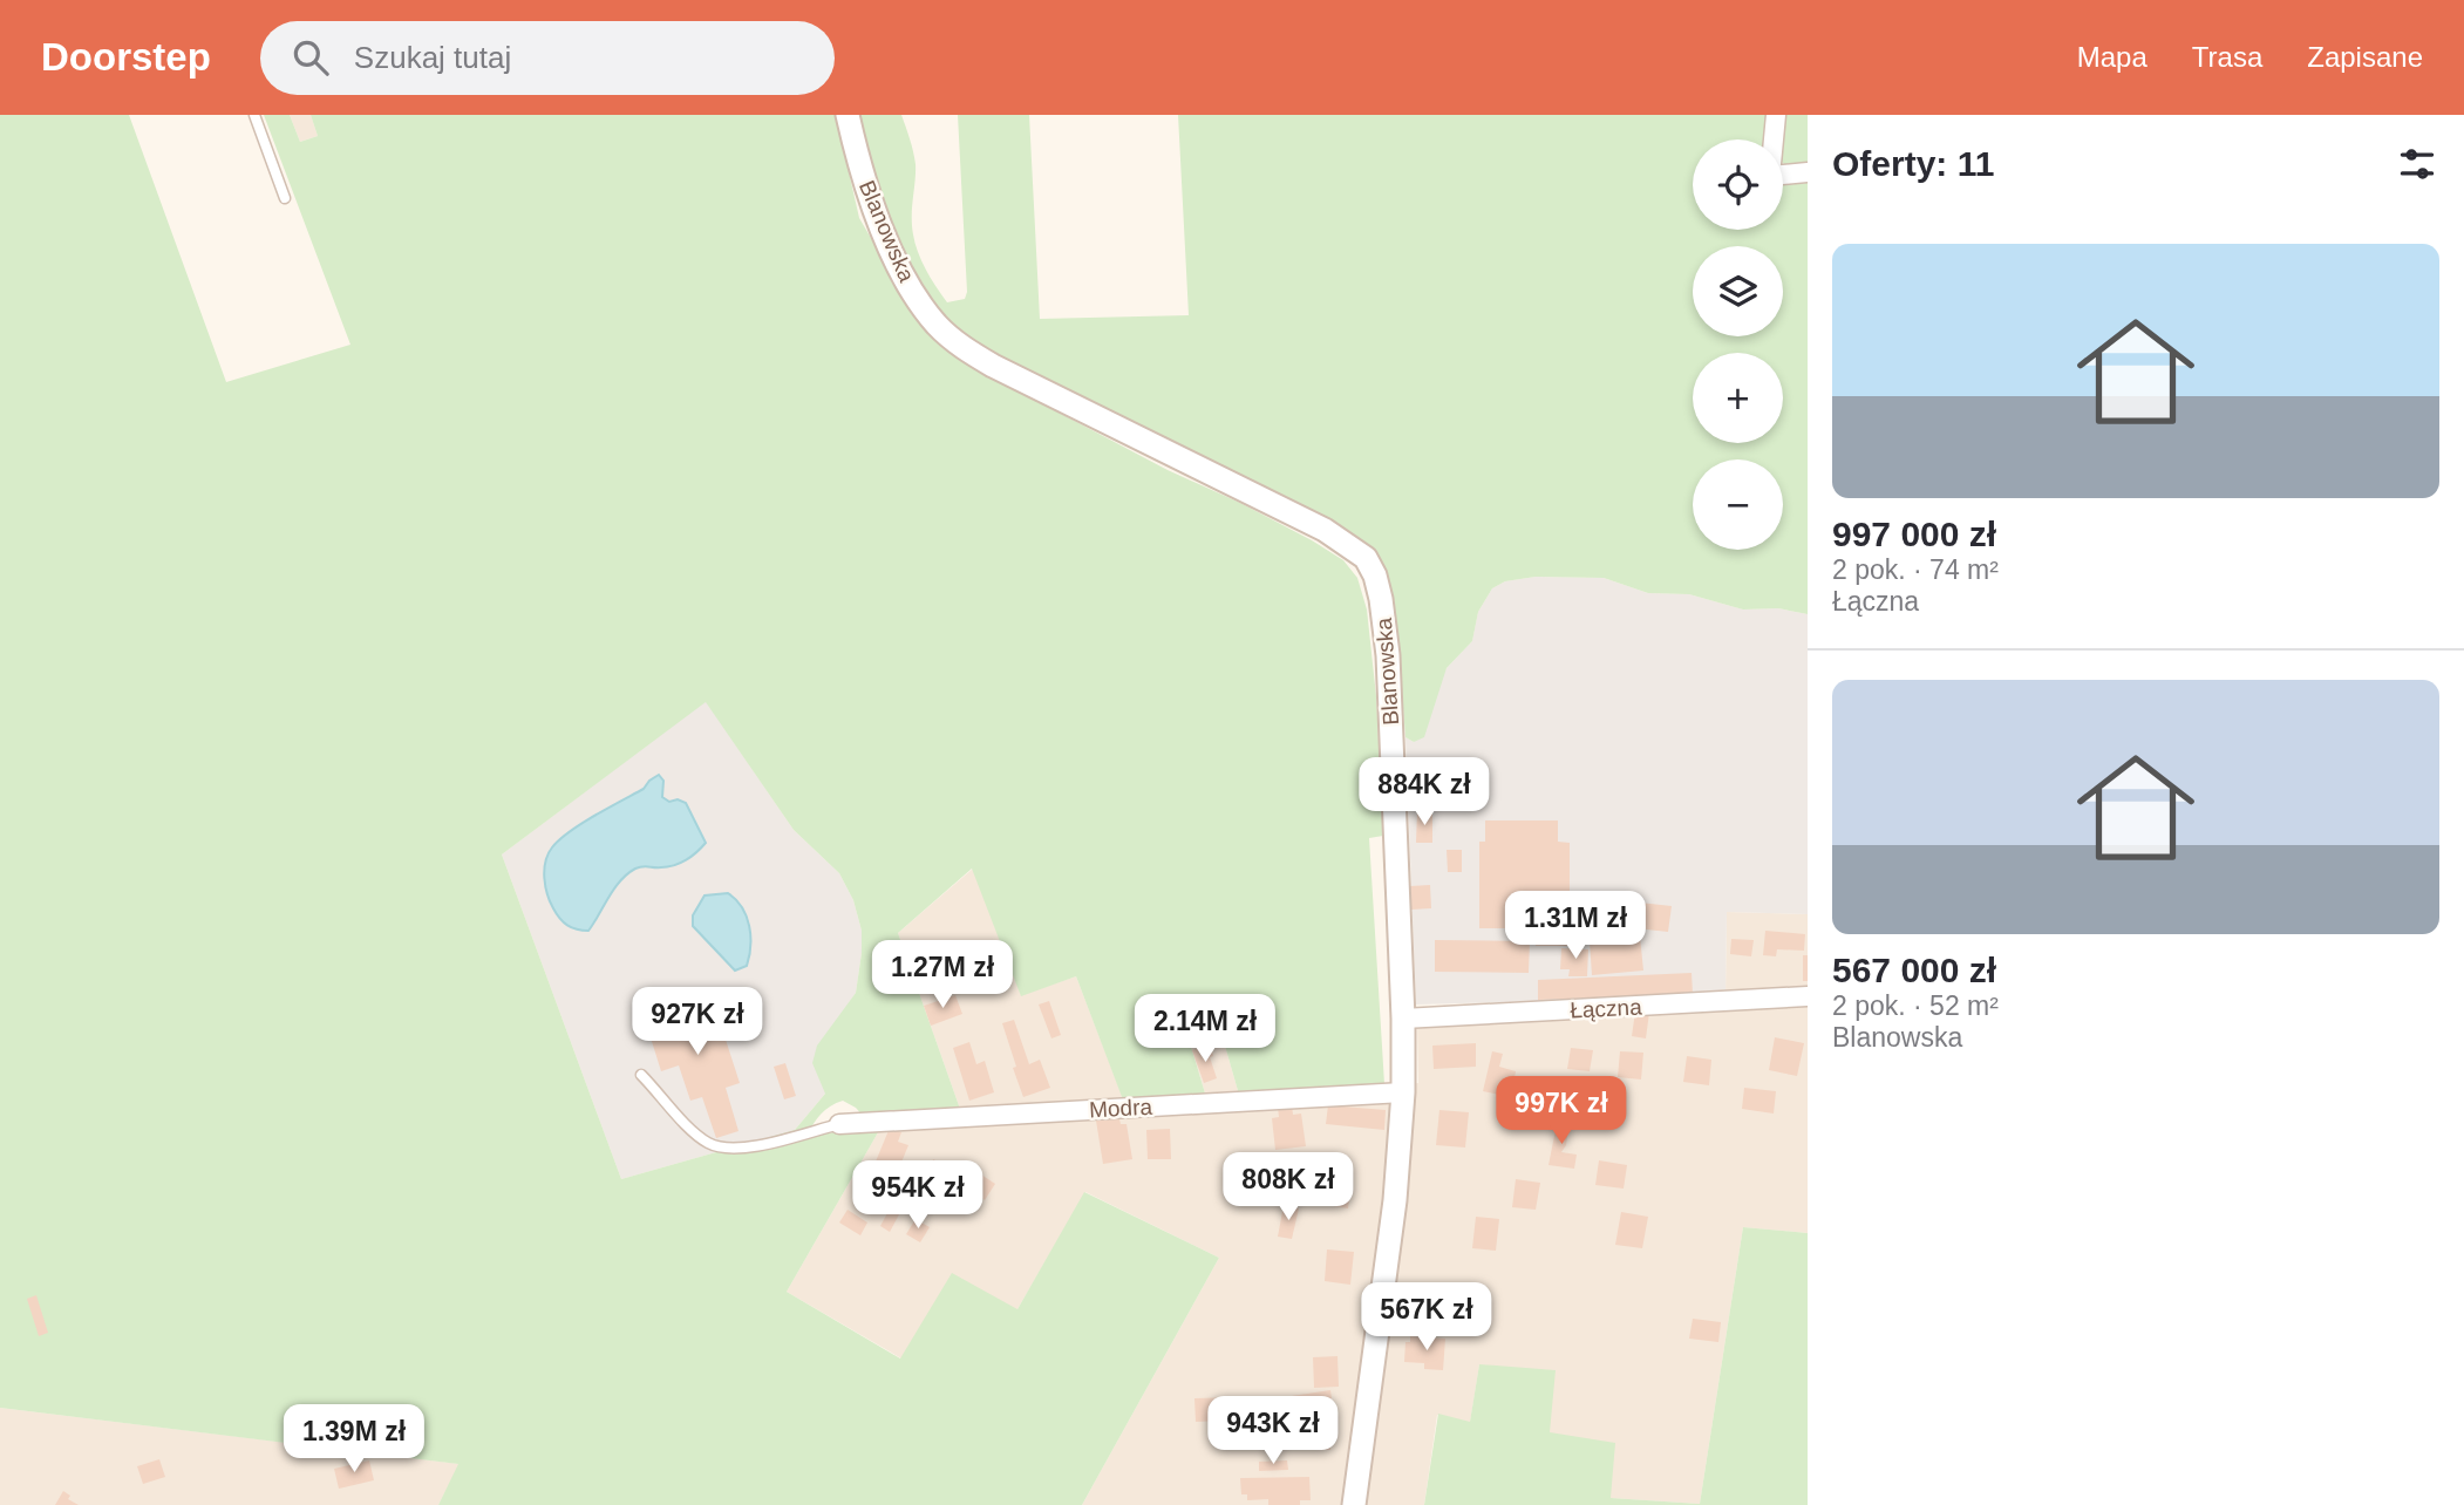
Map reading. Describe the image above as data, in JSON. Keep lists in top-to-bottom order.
{
  "streets": {
    "street": ["Blanowska", "Łączna", "Modra"]
  },
  "crossings": [
    ["Blanowska", "Łączna"],
    ["Blanowska", "Modra"]
  ],
  "page": {
    "header": "Doorstep",
    "search": "Szukaj tutaj",
    "nav": ["Mapa", "Trasa", "Zapisane"],
    "heading": "Oferty: 11",
    "map_buttons": ["+", "−"],
    "list": [
      {
        "name": "997 000 zł",
        "note": "2 pok. · 74 m² · Łączna"
      },
      {
        "name": "567 000 zł",
        "note": "2 pok. · 52 m² · Blanowska"
      }
    ],
    "price": [
      "884K zł",
      "1.31M zł",
      "1.27M zł",
      "927K zł",
      "2.14M zł",
      "997K zł",
      "808K zł",
      "954K zł",
      "567K zł",
      "943K zł",
      "1.39M zł"
    ]
  }
}
